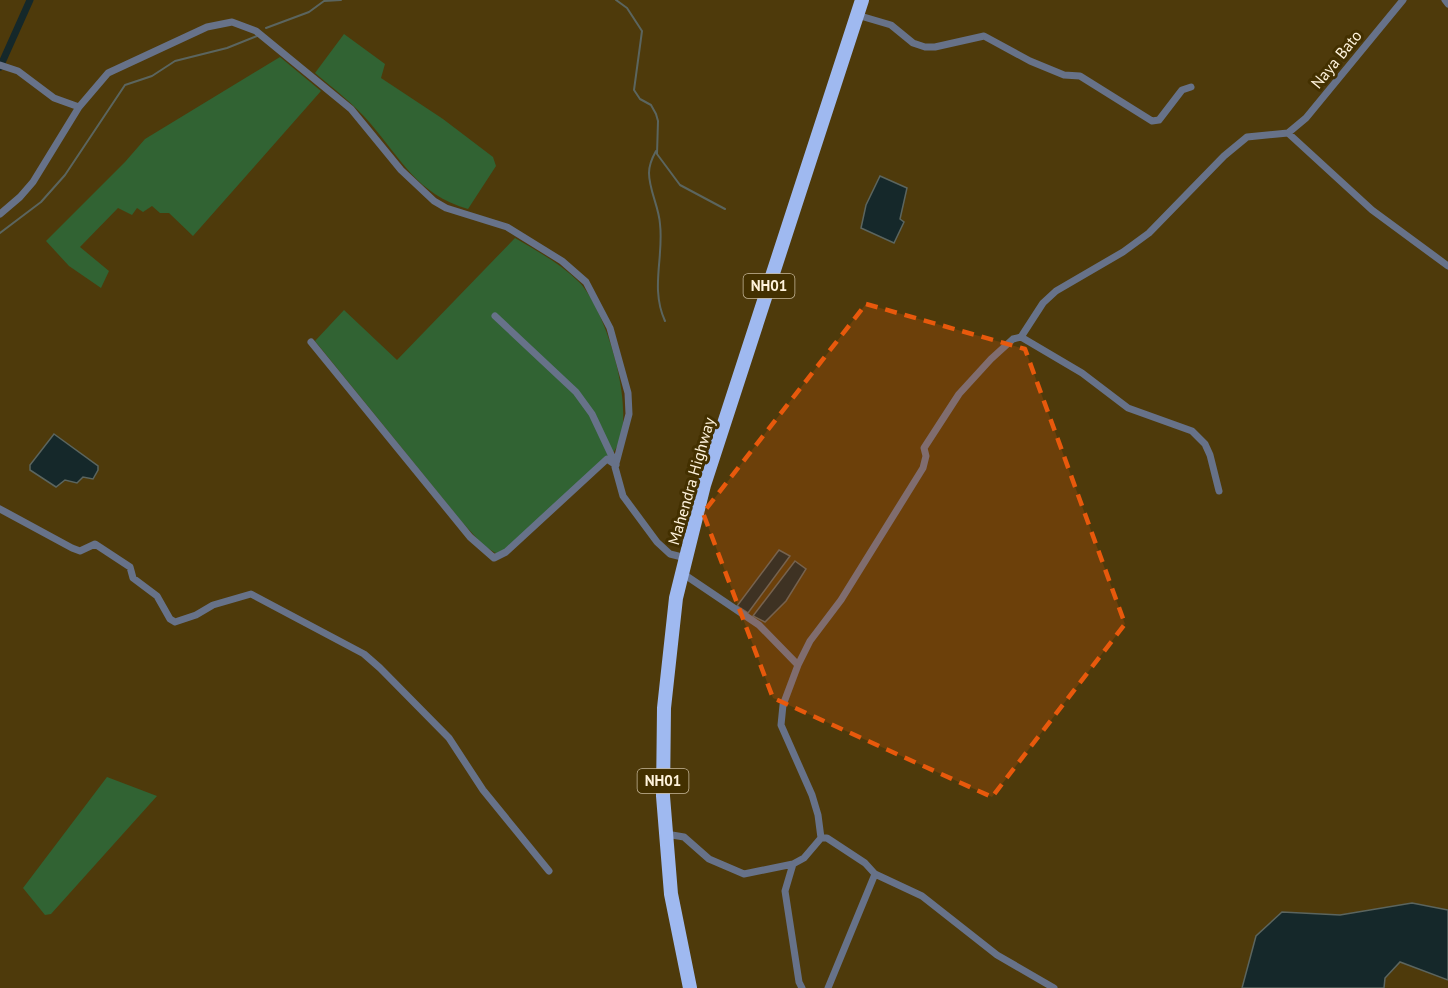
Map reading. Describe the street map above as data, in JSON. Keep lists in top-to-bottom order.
{
  "streets": {
    "highway": ["NH01", "Mahendra Highway"],
    "street": ["Naya Bato"]
  }
}
